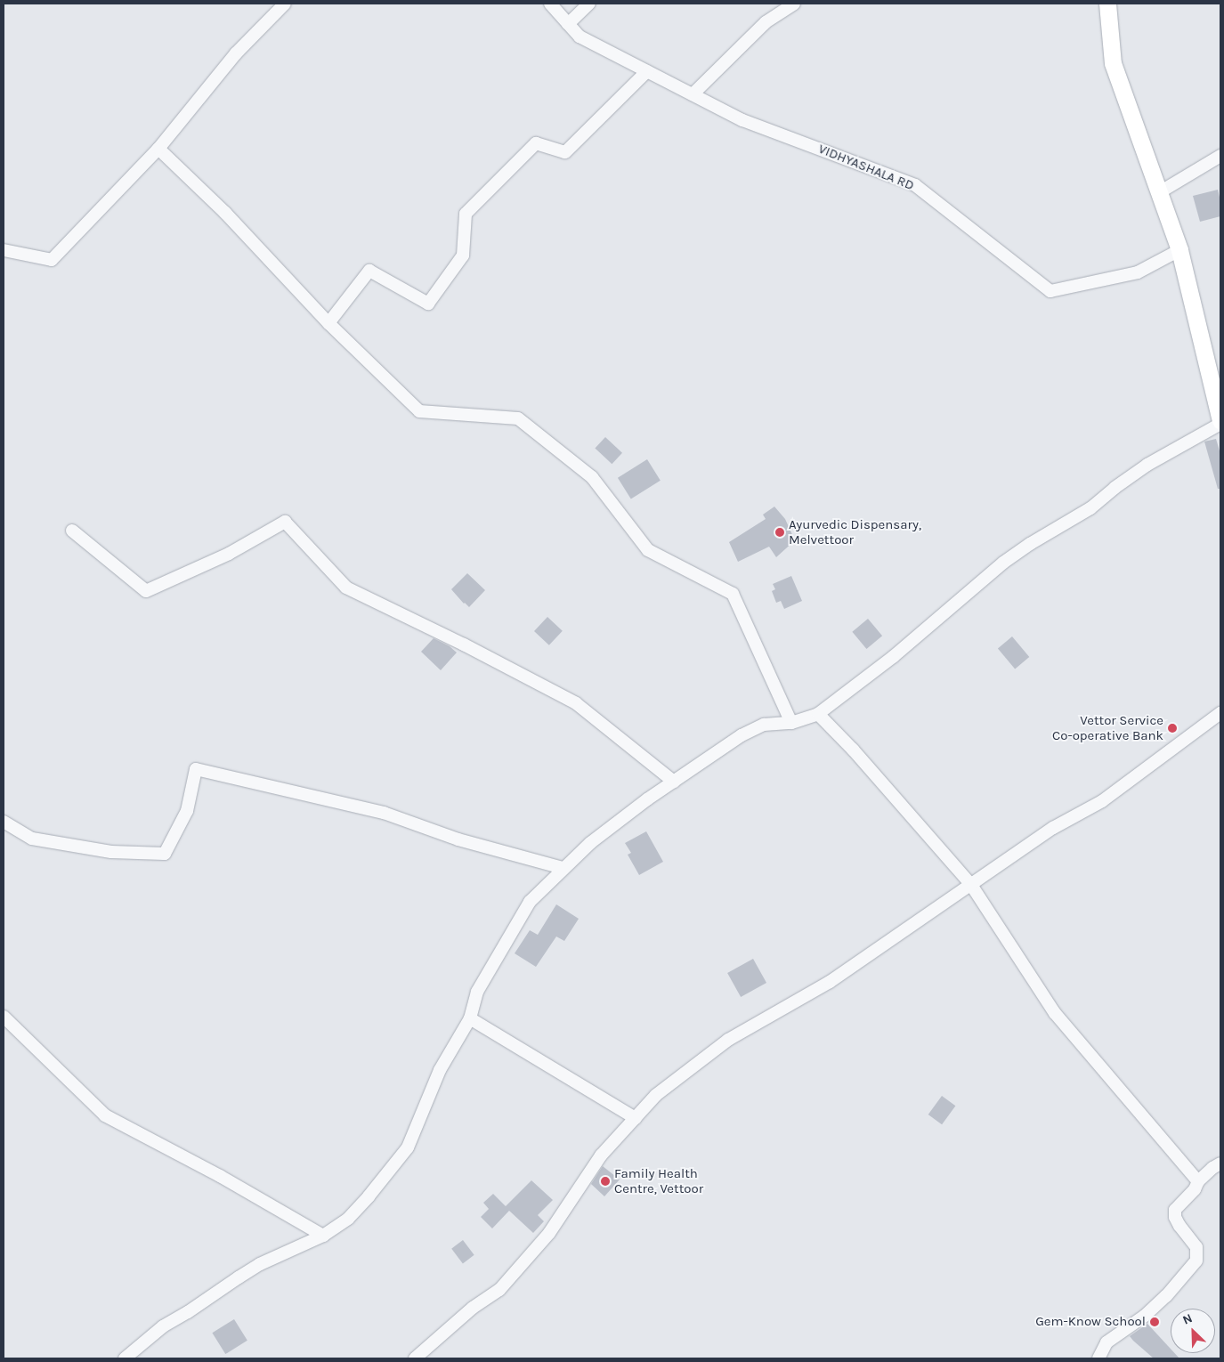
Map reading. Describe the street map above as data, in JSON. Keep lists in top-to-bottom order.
{
  "streets": {
    "street": ["VIDHYASHALA RD"]
  },
  "places": [
    "Ayurvedic Dispensary, Melvettoor",
    "Vettor Service Co-operative Bank",
    "Family Health Centre, Vettoor",
    "Gem-Know School"
  ],
  "north": "top left"
}
